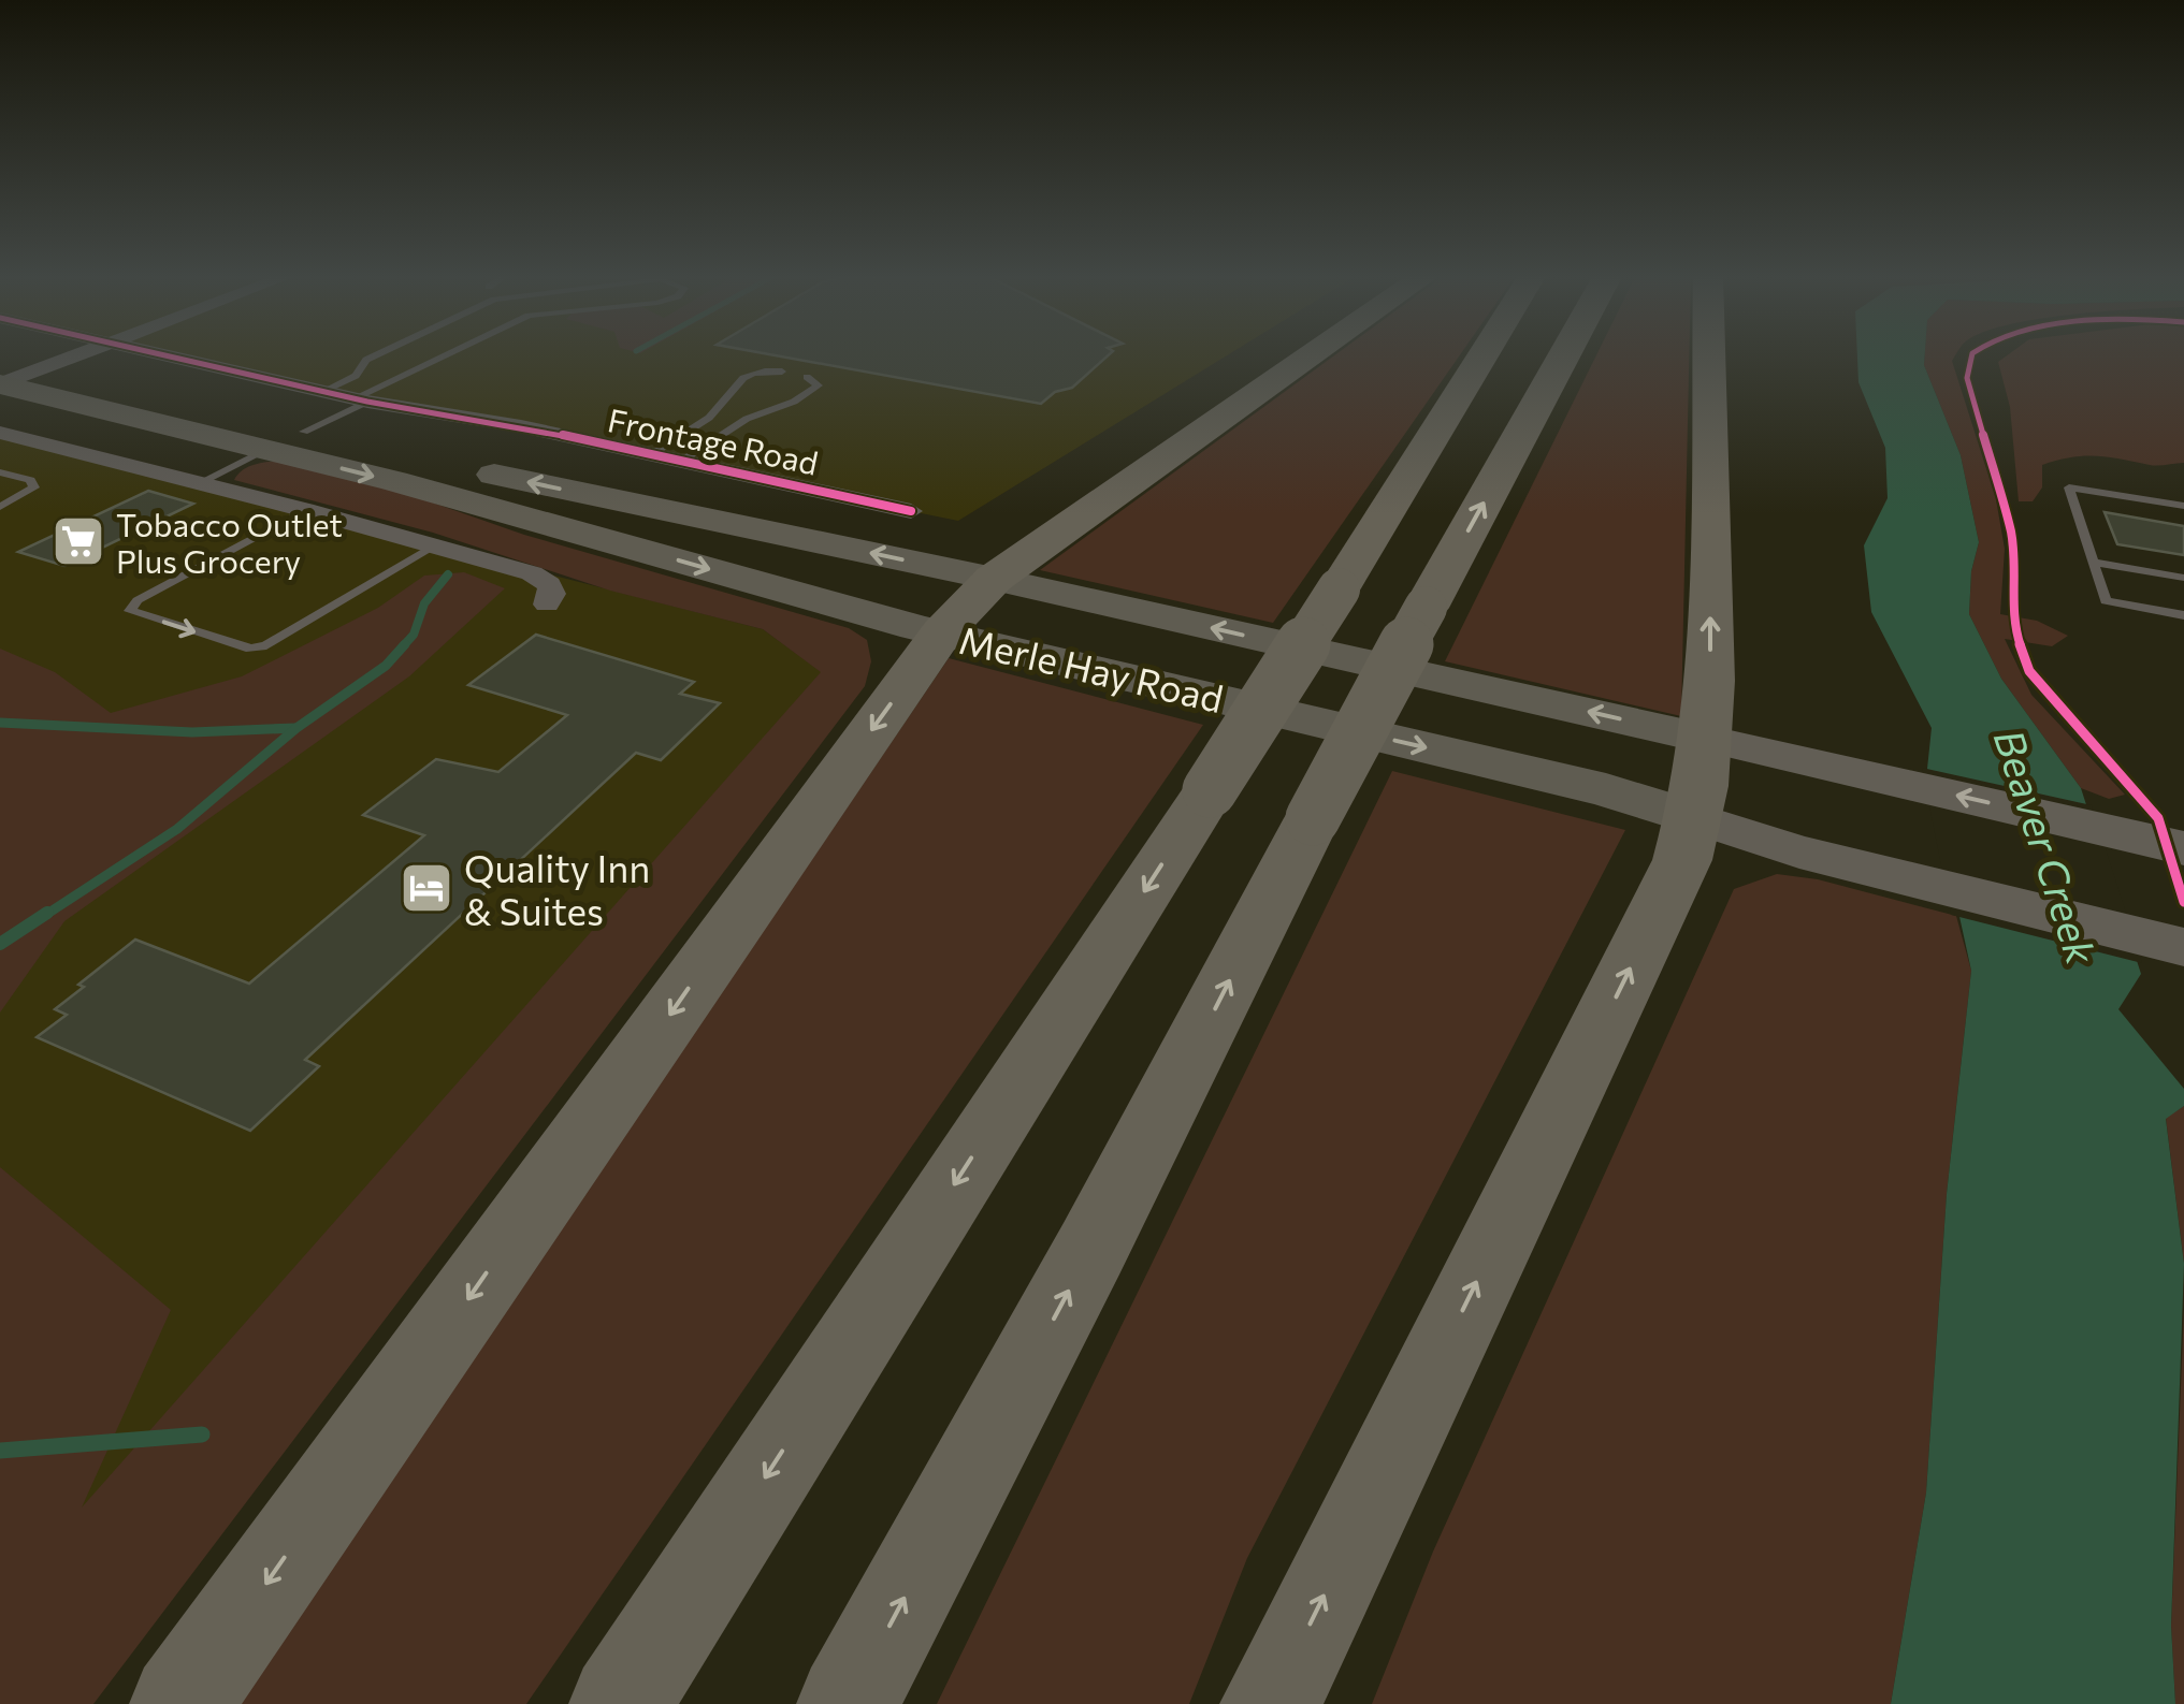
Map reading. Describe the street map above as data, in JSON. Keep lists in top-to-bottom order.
{
  "streets": {
    "main road": ["Merle Hay Road"],
    "street": ["Frontage Road"]
  },
  "water": ["Beaver Creek"],
  "places": {
    "supermarket": ["Tobacco Outlet Plus Grocery"],
    "hotel": ["Quality Inn & Suites"]
  }
}
